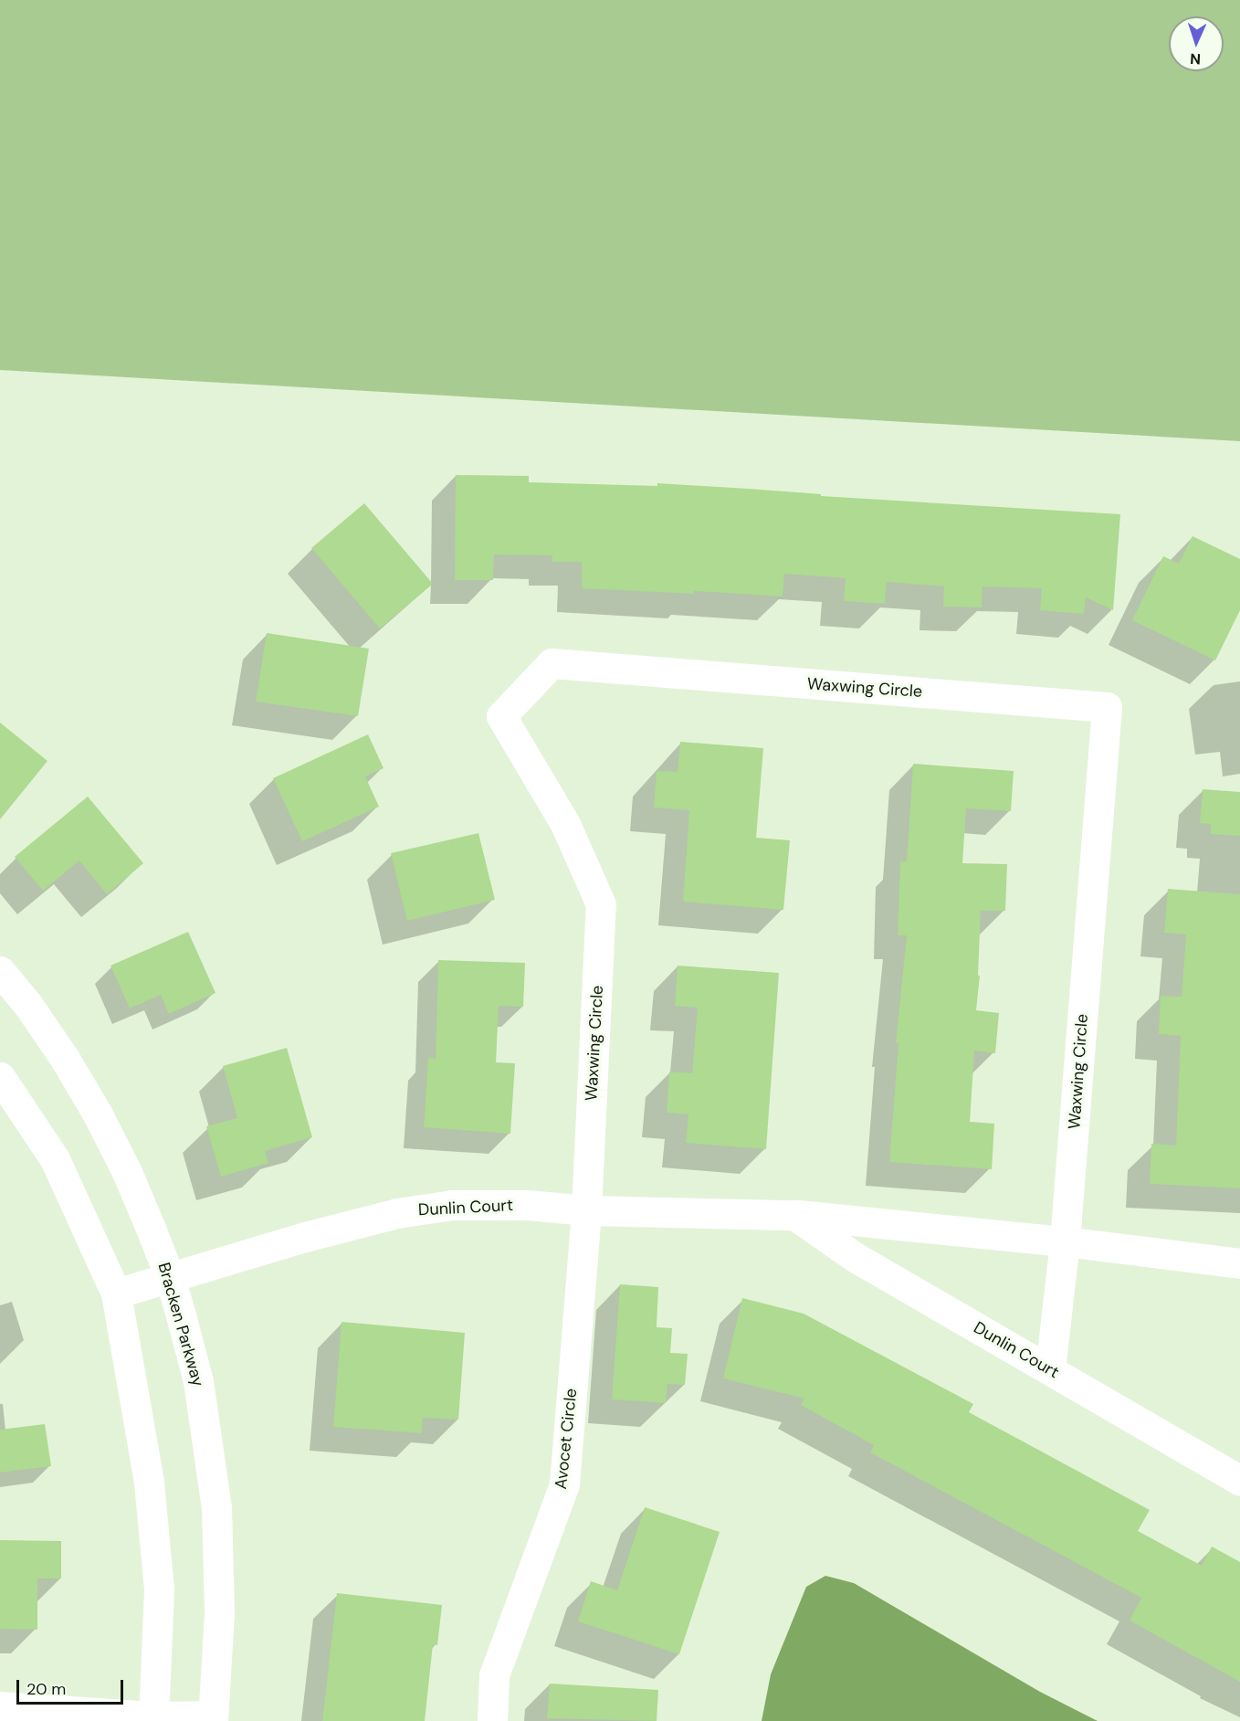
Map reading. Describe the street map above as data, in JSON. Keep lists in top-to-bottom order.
{
  "streets": {
    "street": [
      "Waxwing Circle",
      "Dunlin Court",
      "Bracken Parkway",
      "Avocet Circle"
    ]
  },
  "crossings": [
    ["Waxwing Circle", "Dunlin Court"],
    ["Waxwing Circle", "Avocet Circle"],
    ["Dunlin Court", "Bracken Parkway"],
    ["Dunlin Court", "Avocet Circle"]
  ],
  "scale_bar": "20 m",
  "north": "bottom"
}
